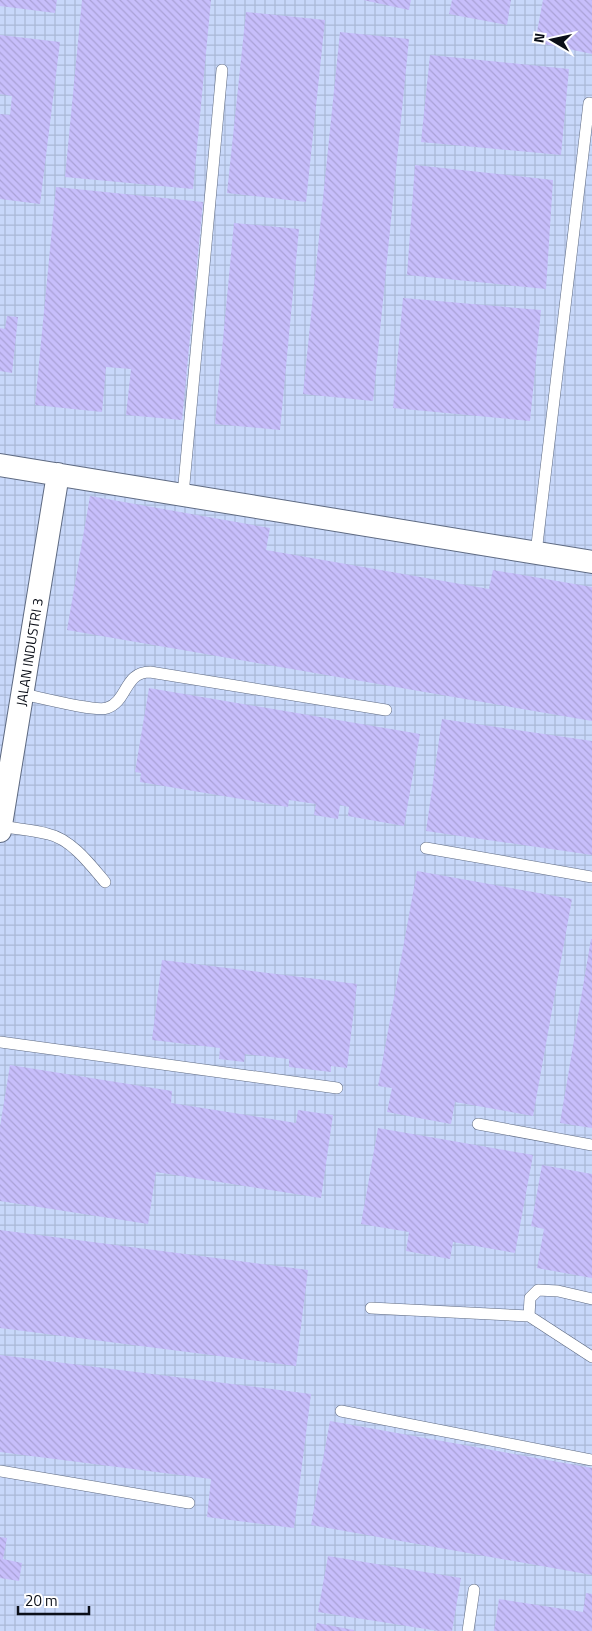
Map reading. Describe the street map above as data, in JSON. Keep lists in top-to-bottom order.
{
  "streets": {
    "street": ["JALAN INDUSTRI 3"]
  },
  "scale_bar": "20 m",
  "north": "left"
}
